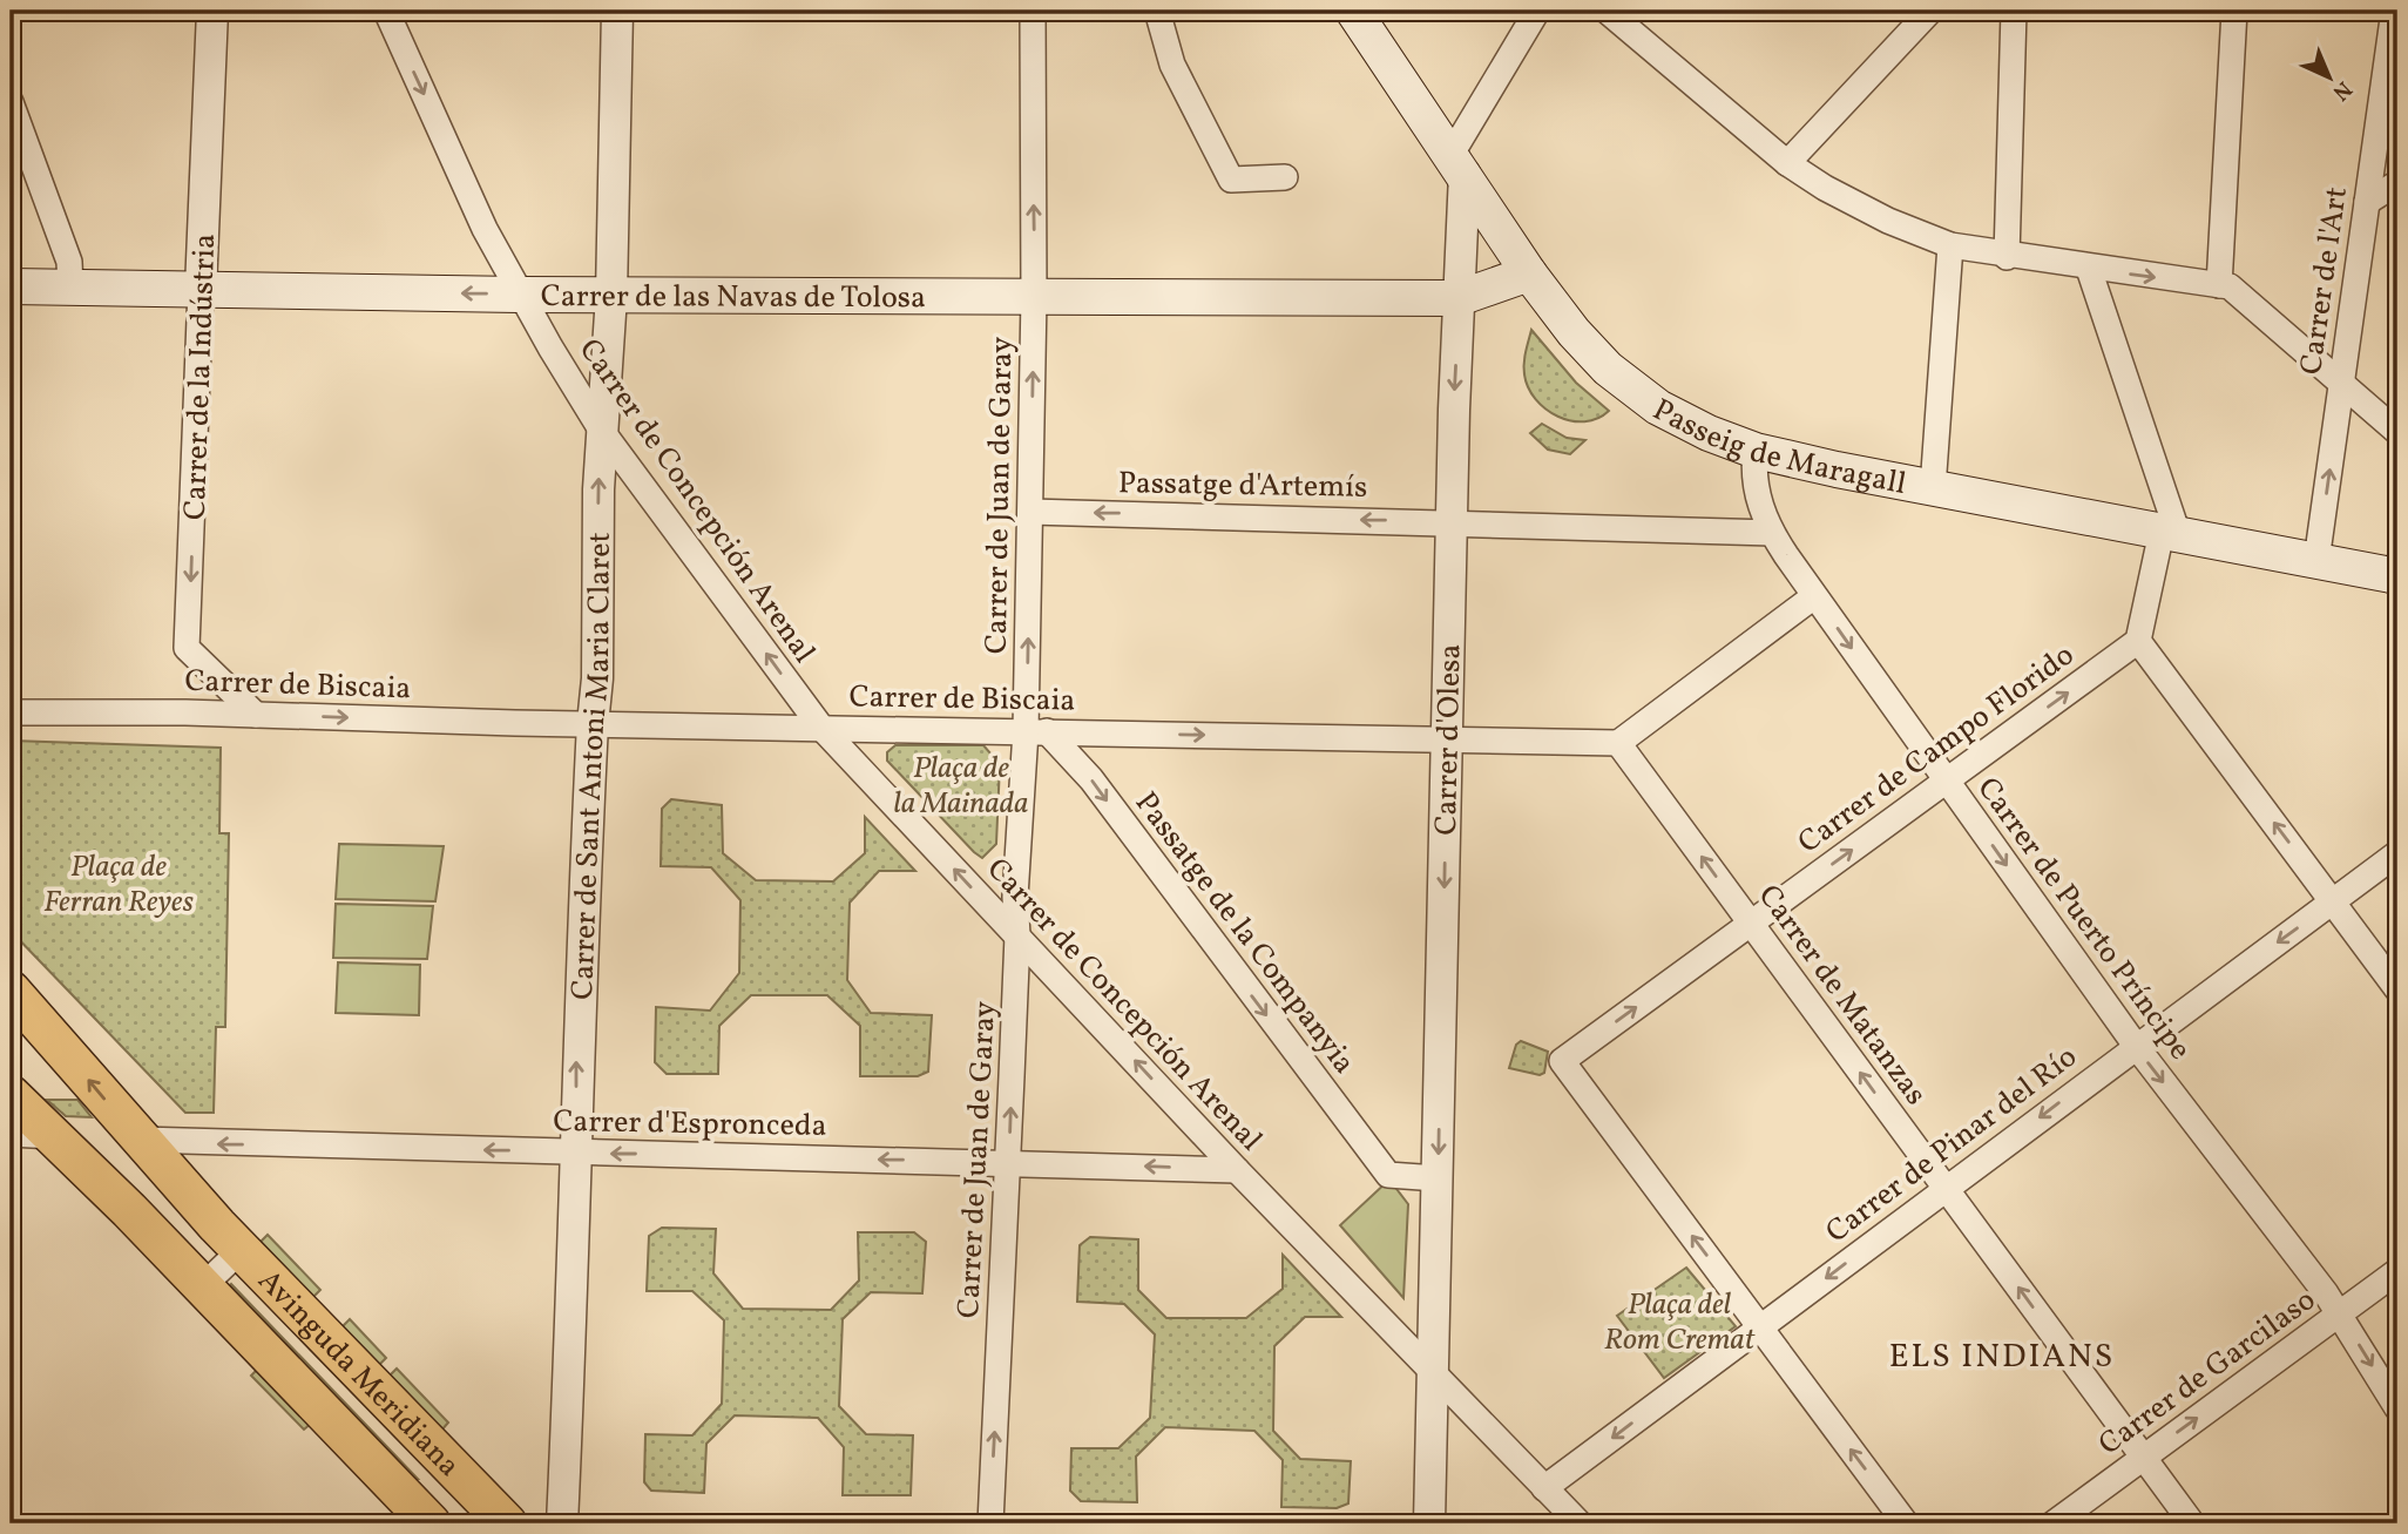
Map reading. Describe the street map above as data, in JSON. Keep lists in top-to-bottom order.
{
  "streets": {
    "main road": ["Carrer de las Navas de Tolosa", "Passeig de Maragall", "Avinguda Meridiana"],
    "street": [
      "Carrer de l'Art",
      "Carrer de la Indústria",
      "Passatge d'Artemís",
      "Carrer de Juan de Garay",
      "Carrer de Concepción Arenal",
      "Carrer de Biscaia",
      "Carrer d'Olesa",
      "Carrer de Campo Florido",
      "Carrer de Sant Antoni Maria Claret",
      "Carrer de Puerto Príncipe",
      "Passatge de la Companyia",
      "Carrer de Matanzas",
      "Carrer d'Espronceda",
      "Carrer de Pinar del Río",
      "Carrer de Garcilaso"
    ]
  },
  "crossings": [
    ["Carrer de l'Art", "Passeig de Maragall"],
    ["Carrer de las Navas de Tolosa", "Carrer de la Indústria"],
    ["Carrer de las Navas de Tolosa", "Passeig de Maragall"],
    ["Carrer de las Navas de Tolosa", "Carrer de Juan de Garay"],
    ["Carrer de las Navas de Tolosa", "Carrer de Concepción Arenal"],
    ["Carrer de las Navas de Tolosa", "Carrer d'Olesa"],
    ["Carrer de las Navas de Tolosa", "Carrer de Sant Antoni Maria Claret"],
    ["Carrer de la Indústria", "Carrer de Biscaia"],
    ["Passeig de Maragall", "Carrer d'Olesa"],
    ["Passeig de Maragall", "Carrer de Puerto Príncipe"],
    ["Passatge d'Artemís", "Carrer de Juan de Garay"],
    ["Passatge d'Artemís", "Carrer d'Olesa"],
    ["Passatge d'Artemís", "Carrer de Puerto Príncipe"],
    ["Carrer de Juan de Garay", "Carrer de Concepción Arenal"],
    ["Carrer de Juan de Garay", "Carrer de Biscaia"],
    ["Carrer de Juan de Garay", "Passatge de la Companyia"],
    ["Carrer de Juan de Garay", "Carrer d'Espronceda"],
    ["Carrer de Concepción Arenal", "Carrer de Biscaia"],
    ["Carrer de Concepción Arenal", "Carrer d'Olesa"],
    ["Carrer de Concepción Arenal", "Carrer de Sant Antoni Maria Claret"],
    ["Carrer de Concepción Arenal", "Carrer d'Espronceda"],
    ["Carrer de Concepción Arenal", "Carrer de Pinar del Río"],
    ["Carrer de Biscaia", "Carrer d'Olesa"],
    ["Carrer de Biscaia", "Carrer de Sant Antoni Maria Claret"],
    ["Carrer de Biscaia", "Passatge de la Companyia"],
    ["Carrer de Biscaia", "Carrer de Matanzas"],
    ["Carrer d'Olesa", "Passatge de la Companyia"],
    ["Carrer de Campo Florido", "Carrer de Puerto Príncipe"],
    ["Carrer de Campo Florido", "Carrer de Matanzas"],
    ["Carrer de Campo Florido", "Carrer de Pinar del Río"],
    ["Carrer de Sant Antoni Maria Claret", "Carrer d'Espronceda"],
    ["Carrer de Puerto Príncipe", "Carrer de Pinar del Río"],
    ["Carrer de Puerto Príncipe", "Carrer de Garcilaso"],
    ["Carrer de Matanzas", "Carrer de Pinar del Río"],
    ["Carrer de Matanzas", "Carrer de Garcilaso"],
    ["Carrer d'Espronceda", "Avinguda Meridiana"]
  ],
  "one_way": [
    "Carrer de la Indústria",
    "Passatge d'Artemís",
    "Carrer de Juan de Garay",
    "Carrer de Biscaia",
    "Carrer d'Olesa",
    "Carrer de Sant Antoni Maria Claret",
    "Carrer de Puerto Príncipe",
    "Passatge de la Companyia",
    "Carrer de Matanzas",
    "Carrer d'Espronceda",
    "Carrer de Pinar del Río",
    "Carrer de Garcilaso"
  ],
  "districts": ["ELS INDIANS"],
  "parks": ["Plaça de la Mainada", "Plaça de Ferran Reyes", "Plaça del Rom Cremat"],
  "north": "bottom right"
}
